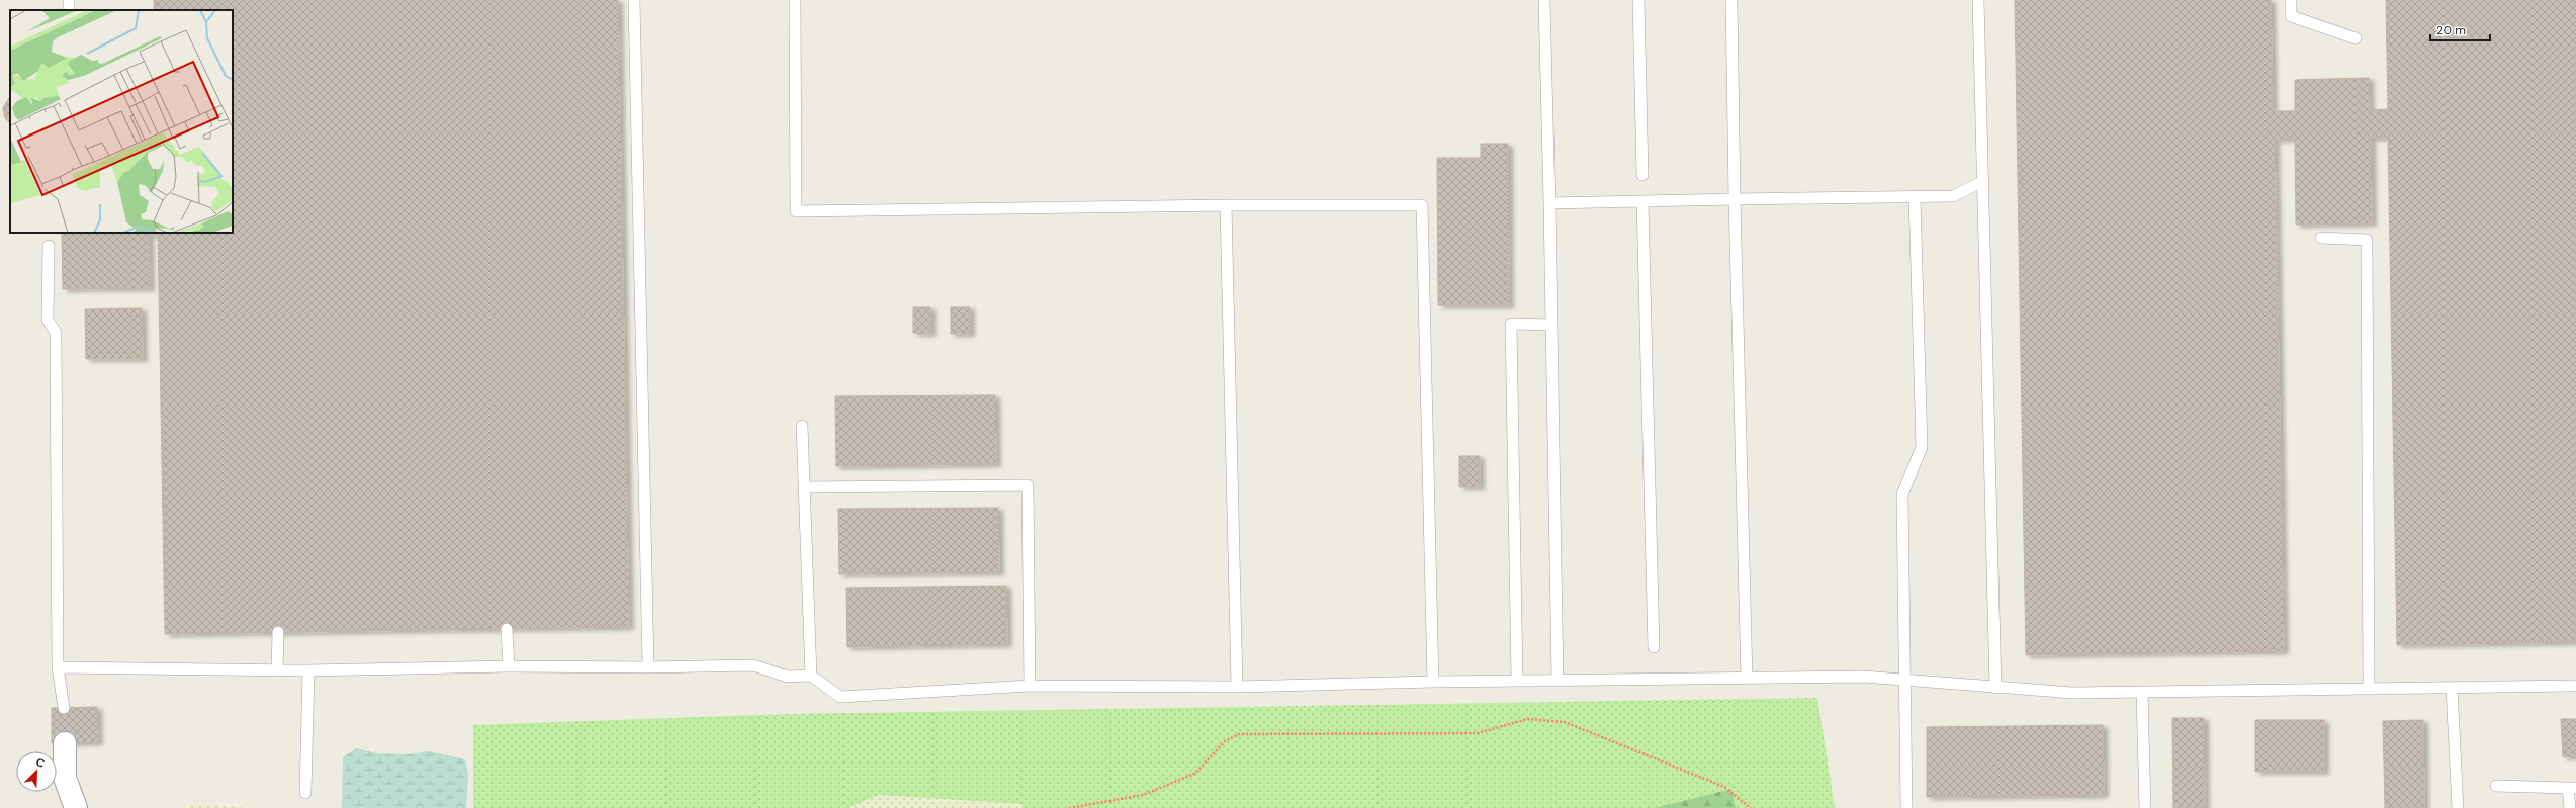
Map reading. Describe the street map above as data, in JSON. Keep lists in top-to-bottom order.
{
  "scale_bar": "20 m",
  "north": "top right"
}
